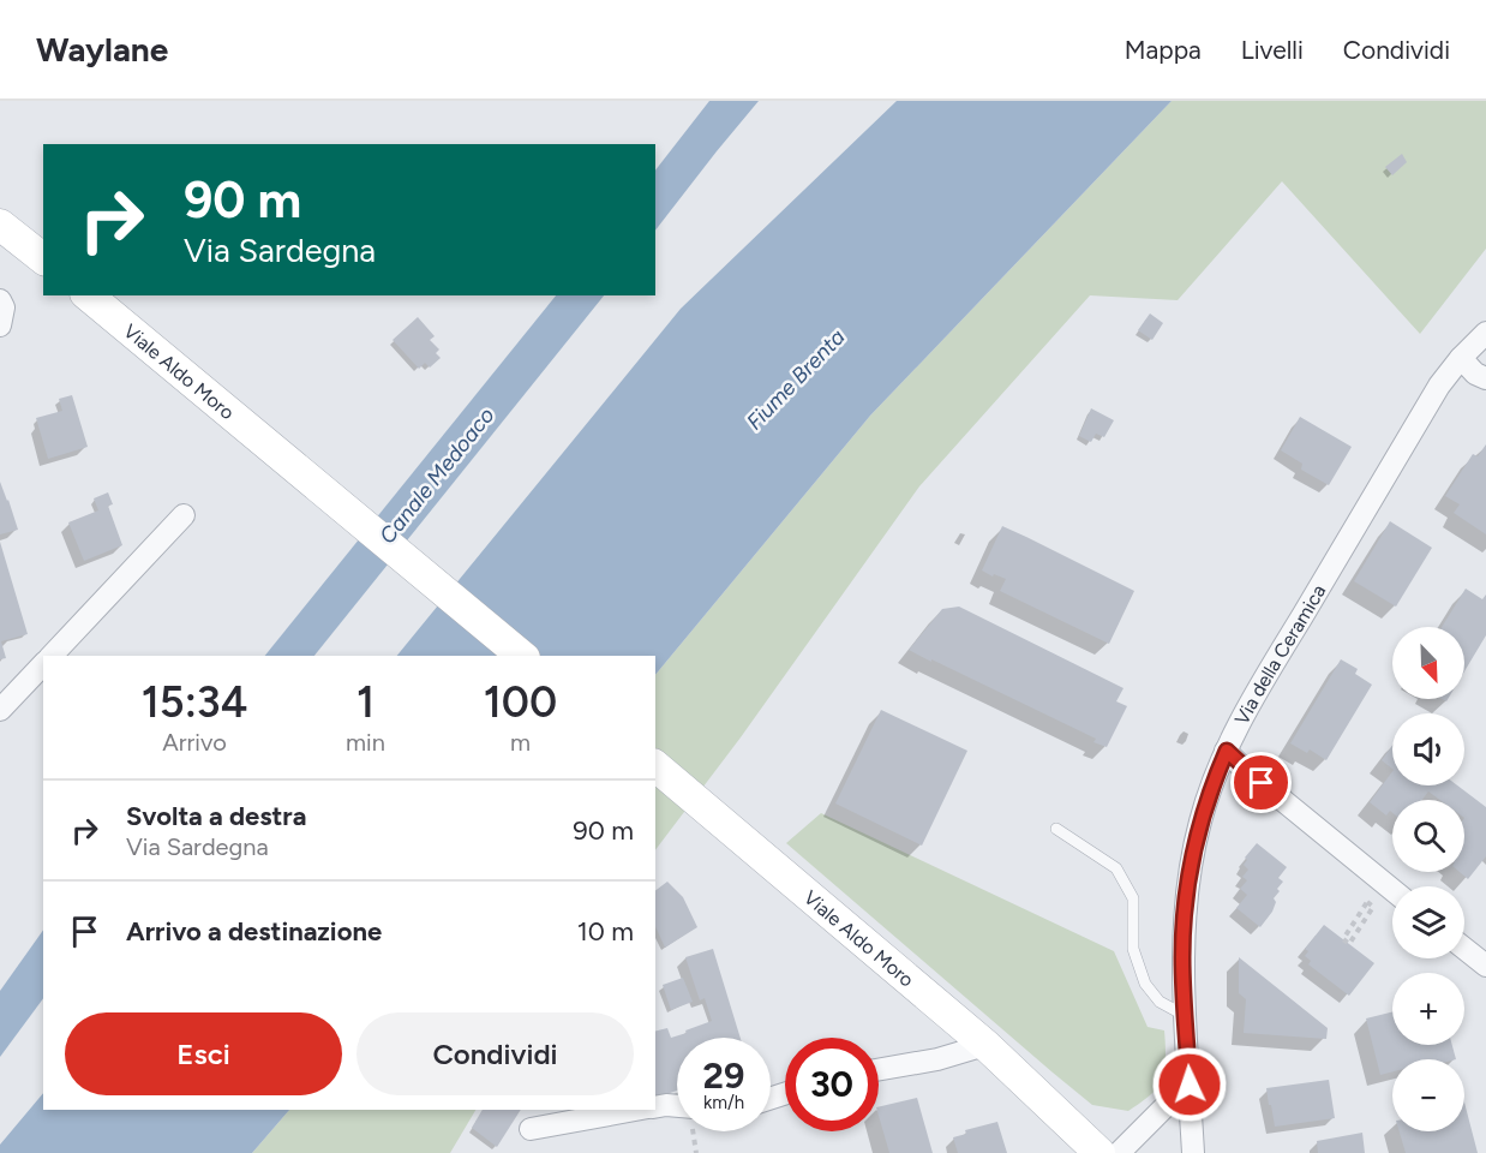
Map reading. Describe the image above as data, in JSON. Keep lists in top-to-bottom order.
{
  "streets": {
    "main road": ["Viale Aldo Moro"],
    "street": ["Via della Ceramica"]
  },
  "water": ["Fiume Brenta", "Canale Medoaco"],
  "north": "bottom right",
  "page": {
    "header": "Waylane",
    "nav": ["Mappa", "Livelli", "Condividi"],
    "turn": ["90 m", "Via Sardegna"],
    "map_buttons": ["+", "−"],
    "eta": [
      "15:34",
      "Arrivo",
      "1",
      "min",
      "100",
      "m"
    ],
    "list": [
      {
        "name": "Svolta a destra",
        "note": "Via Sardegna",
        "value": "90 m"
      },
      {
        "name": "Arrivo a destinazione",
        "value": "10 m"
      }
    ],
    "buttons": ["Esci", "Condividi"],
    "speed": "29 km/h",
    "limit": "30"
  }
}
